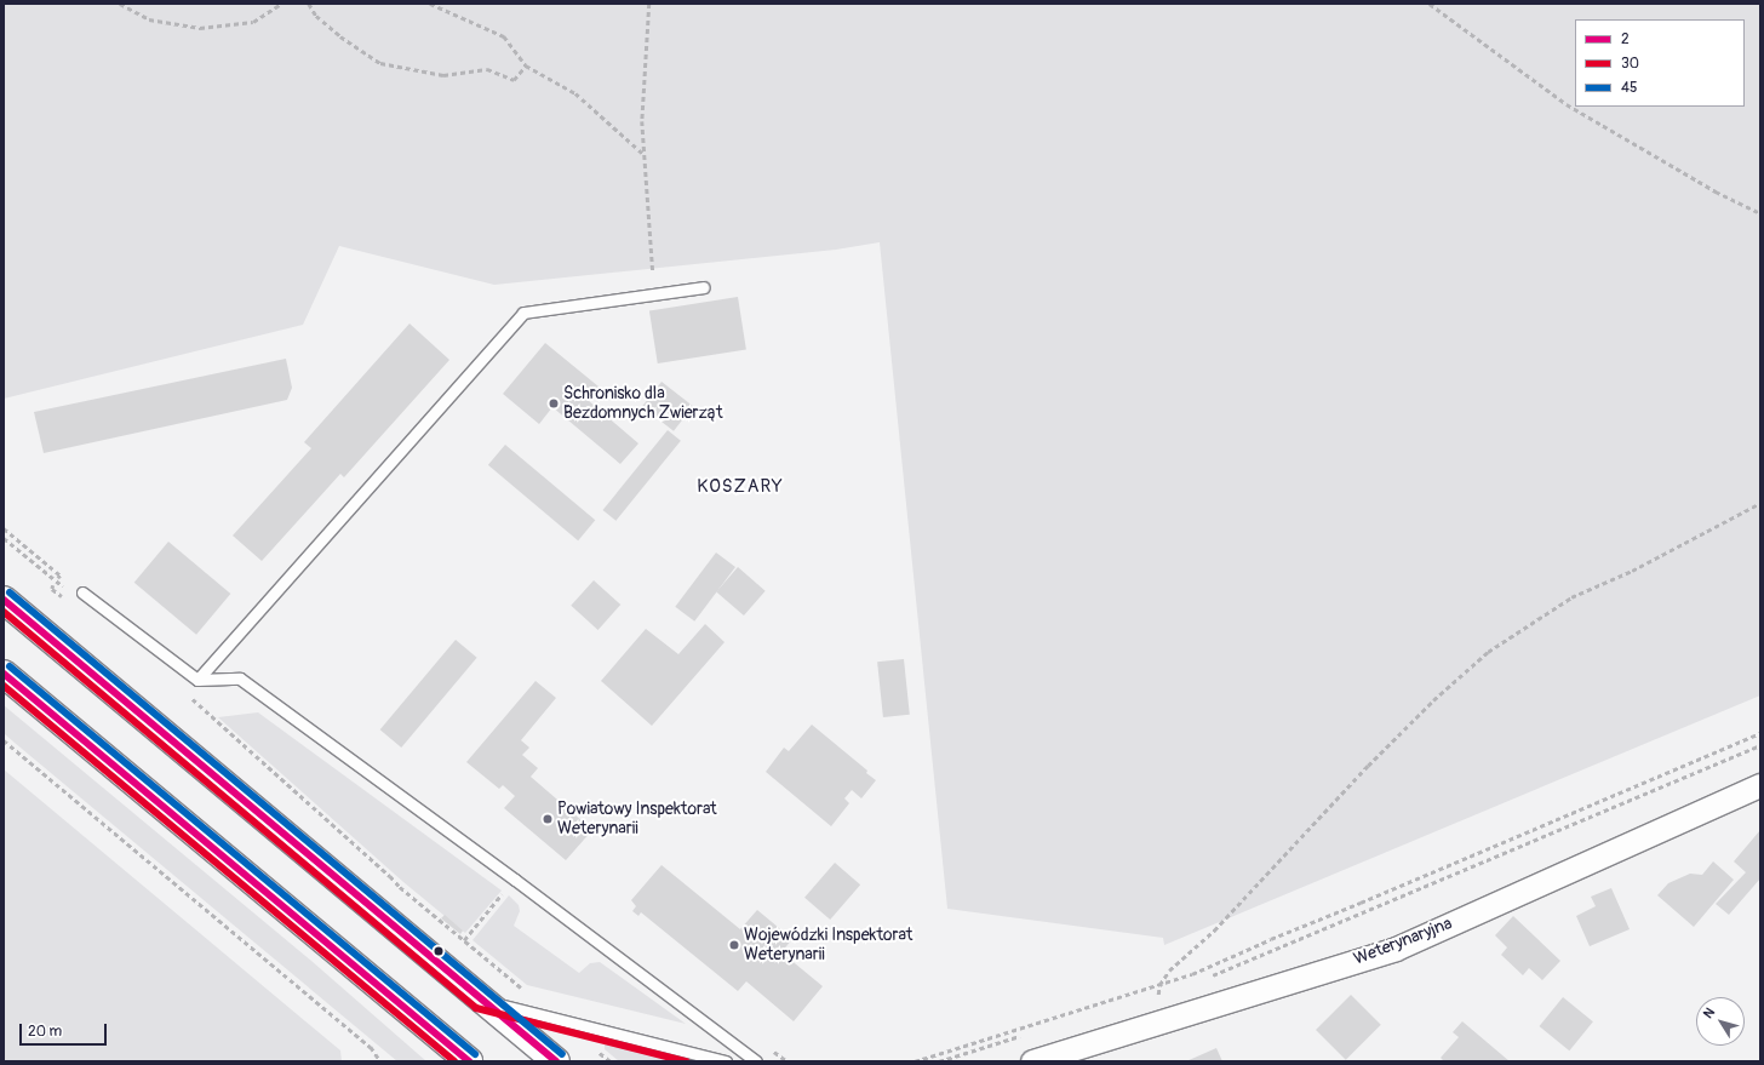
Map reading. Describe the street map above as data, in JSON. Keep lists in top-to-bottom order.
{
  "streets": {
    "street": ["Weterynaryjna"]
  },
  "districts": ["KOSZARY"],
  "places": ["Schronisko dla Bezdomnych Zwierząt", "Powiatowy Inspektorat Weterynarii", "Wojewódzki Inspektorat Weterynarii"],
  "lines": ["transit line 45", "transit line 2", "transit line 30"],
  "legend": ["2", "30", "45"],
  "scale_bar": "20 m",
  "north": "top left"
}
